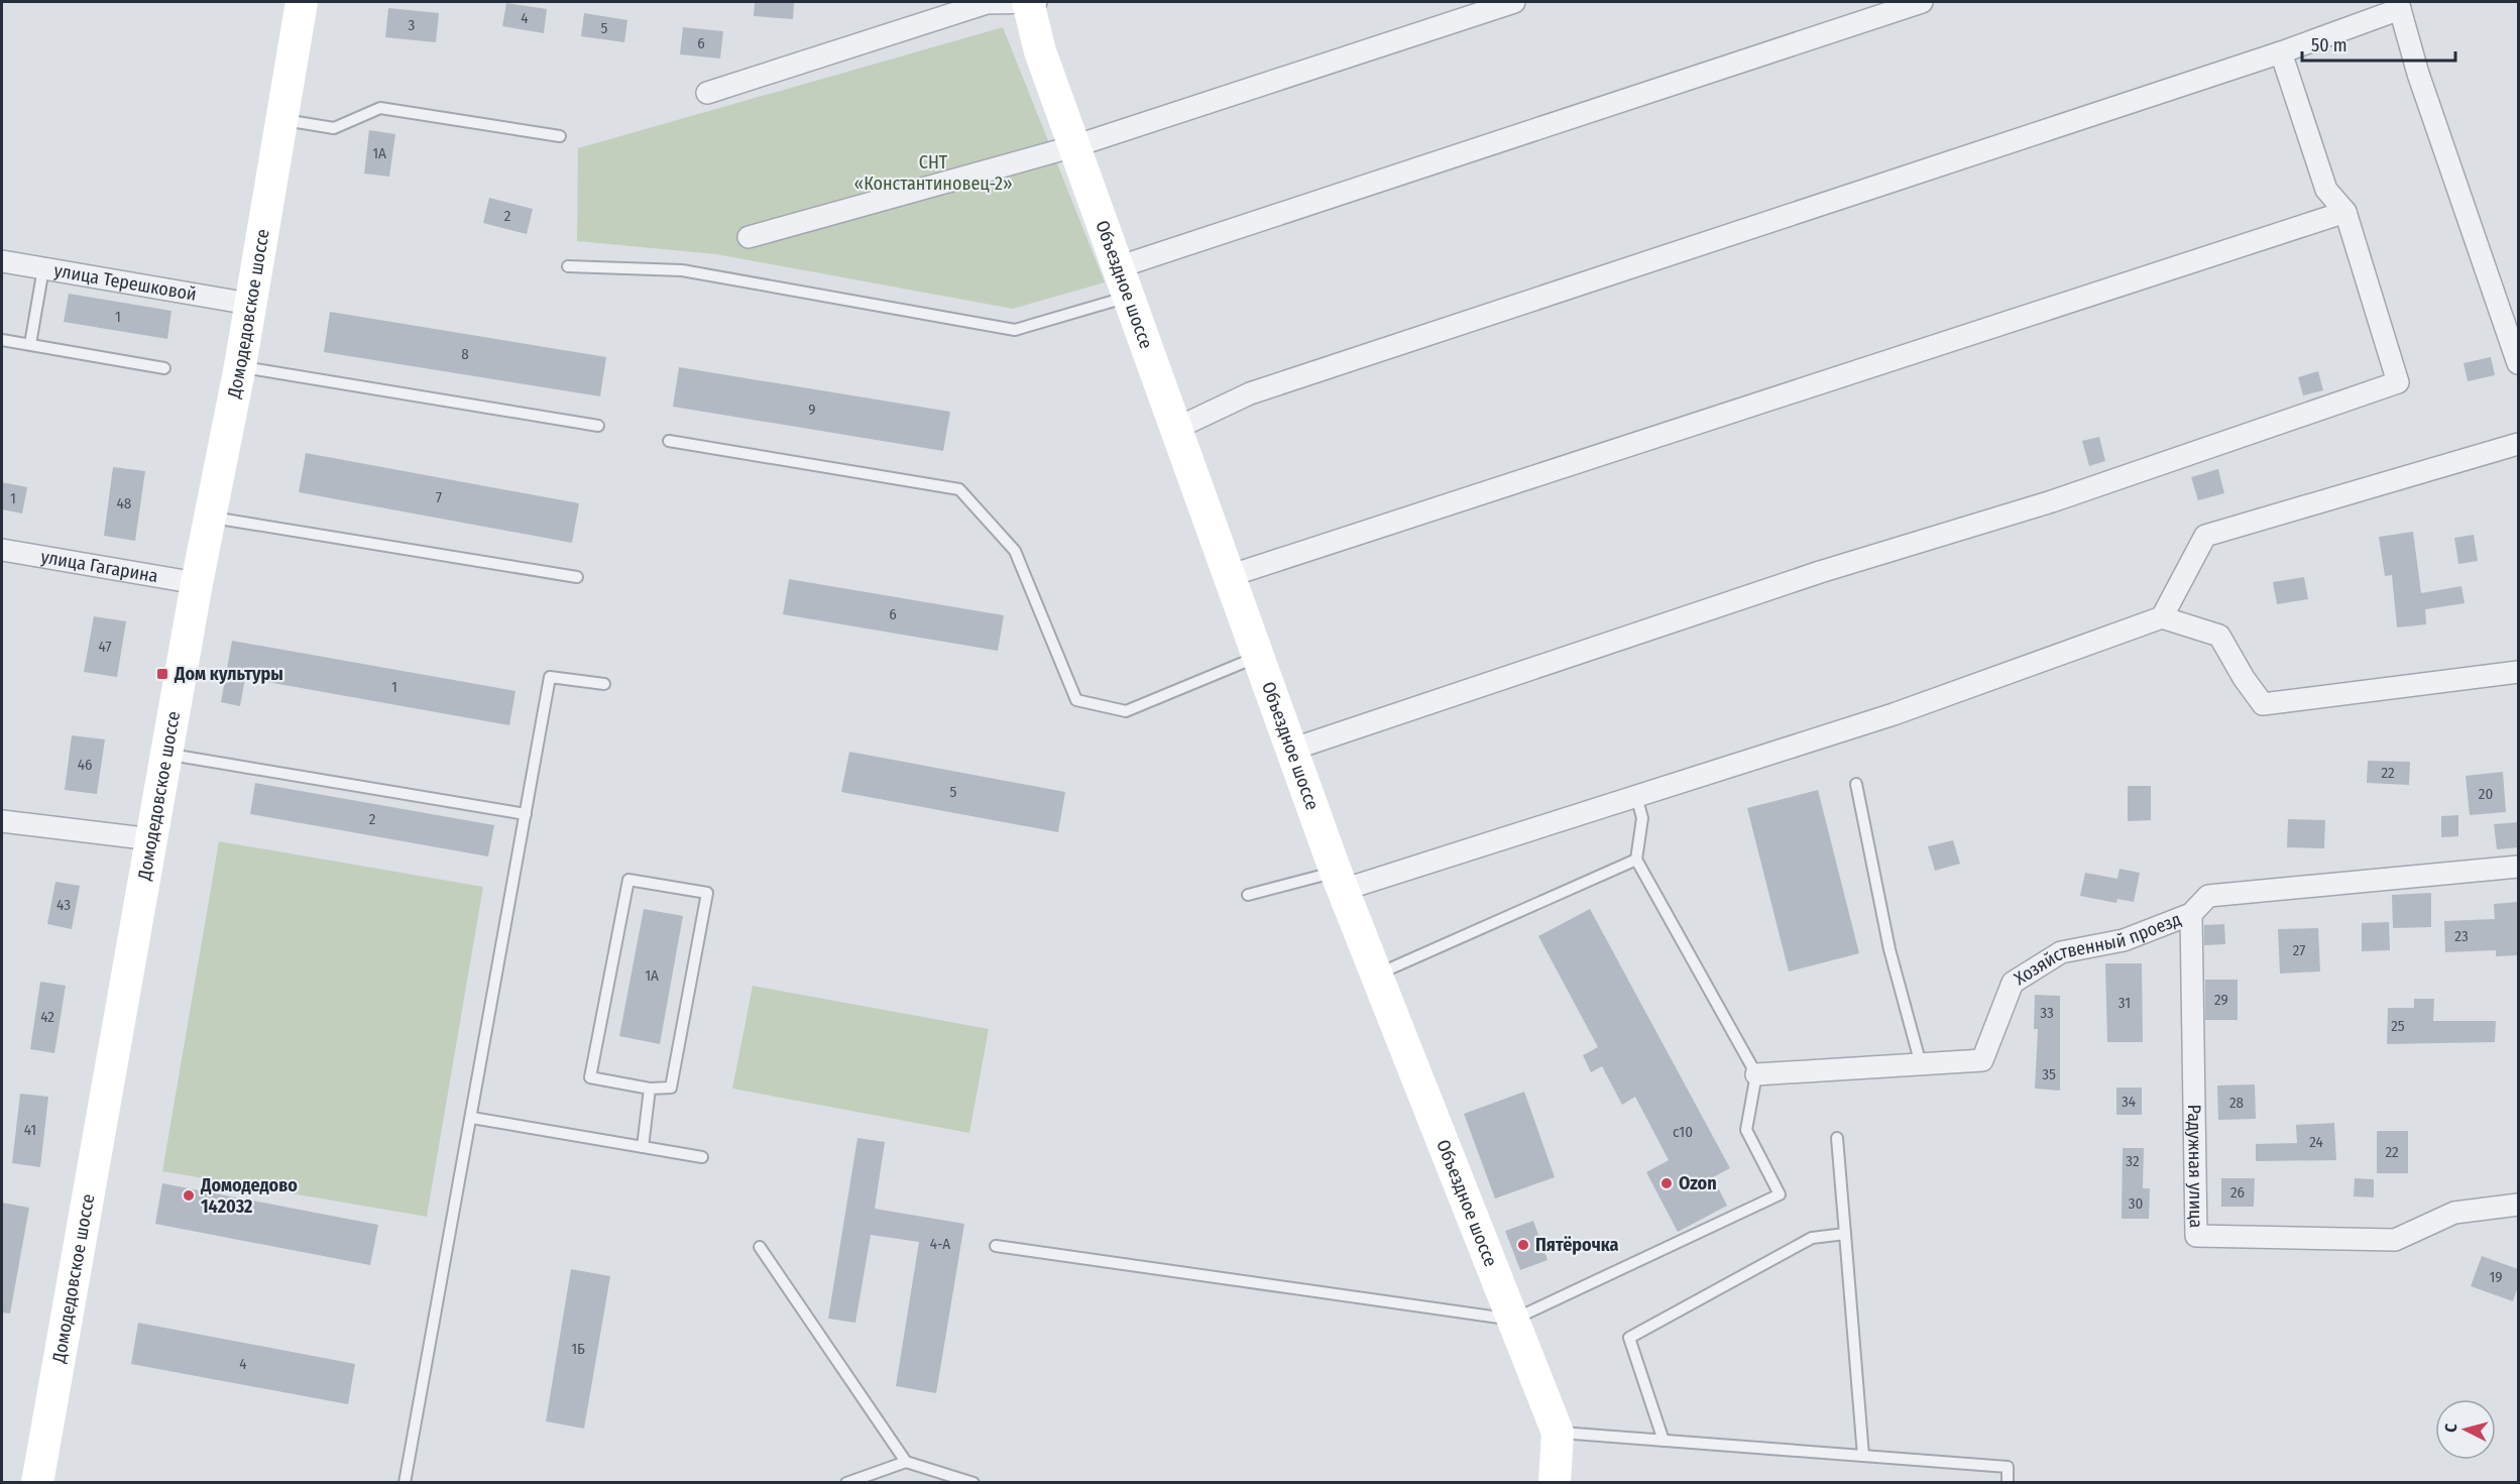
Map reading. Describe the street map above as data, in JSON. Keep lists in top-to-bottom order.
{
  "streets": {
    "main road": ["Объездное шоссе", "Домодедовское шоссе"],
    "street": [
      "улица Терешковой",
      "улица Гагарина",
      "Хозяйственный проезд",
      "Радужная улица"
    ]
  },
  "crossings": [
    ["улица Терешковой", "Домодедовское шоссе"],
    ["Домодедовское шоссе", "улица Гагарина"],
    ["Хозяйственный проезд", "Радужная улица"]
  ],
  "parks": ["СНТ «Константиновец-2»"],
  "places": {
    "transit": ["Дом культуры"],
    "other": ["Ozon", "Домодедово 142032", "Пятёрочка"]
  },
  "house_numbers": [
    "4",
    "3",
    "5",
    "6",
    "1А",
    "2",
    "1",
    "8",
    "9",
    "7",
    "1",
    "48",
    "6",
    "47",
    "1",
    "46",
    "22",
    "5",
    "20",
    "2",
    "43",
    "23",
    "27",
    "1А",
    "29",
    "31",
    "33",
    "42",
    "25",
    "35",
    "34",
    "28",
    "41",
    "с10",
    "24",
    "22",
    "32",
    "26",
    "30",
    "4-А",
    "19",
    "1Б",
    "4"
  ],
  "scale_bar": "50 m",
  "north": "left"
}
